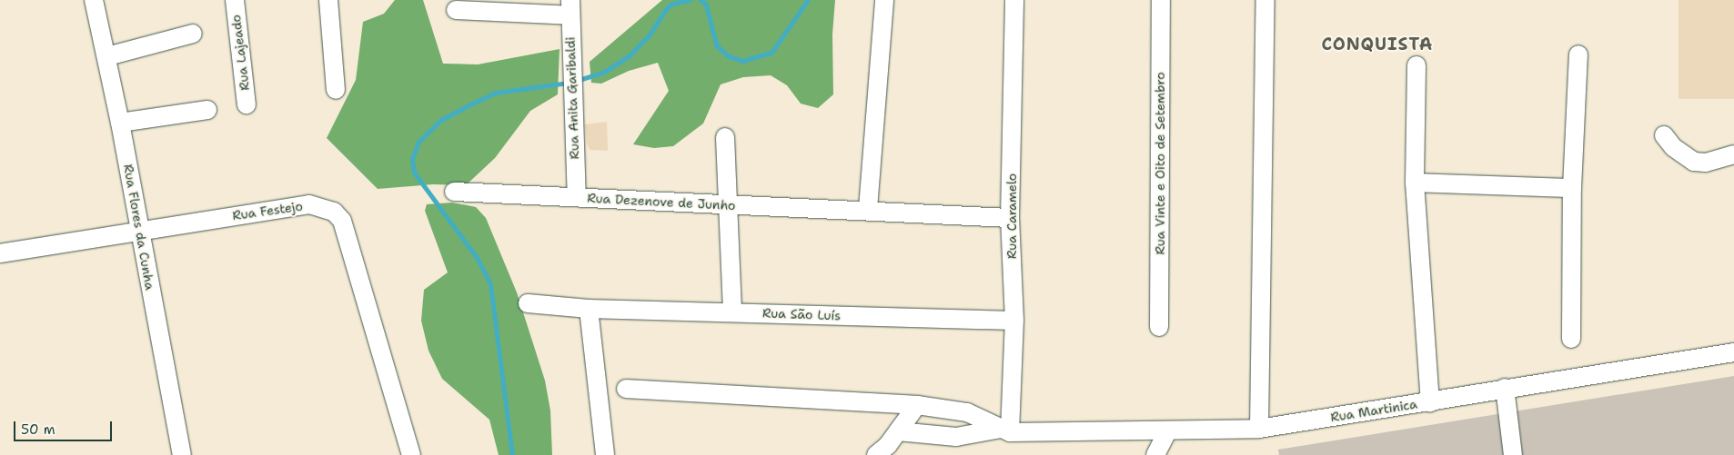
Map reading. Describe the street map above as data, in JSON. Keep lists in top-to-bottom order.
{
  "streets": {
    "street": [
      "Rua Lajeado",
      "Rua Anita Garibaldi",
      "Rua Vinte e Oito de Setembro",
      "Rua Dezenove de Junho",
      "Rua Festejo",
      "Rua Caramelo",
      "Rua Flores da Cunha",
      "Rua São Luís",
      "Rua Martinica"
    ]
  },
  "crossings": [
    ["Rua Anita Garibaldi", "Rua Dezenove de Junho"],
    ["Rua Dezenove de Junho", "Rua Caramelo"],
    ["Rua Festejo", "Rua Flores da Cunha"],
    ["Rua Caramelo", "Rua São Luís"],
    ["Rua Caramelo", "Rua Martinica"]
  ],
  "districts": ["CONQUISTA"],
  "scale_bar": "50 m"
}
